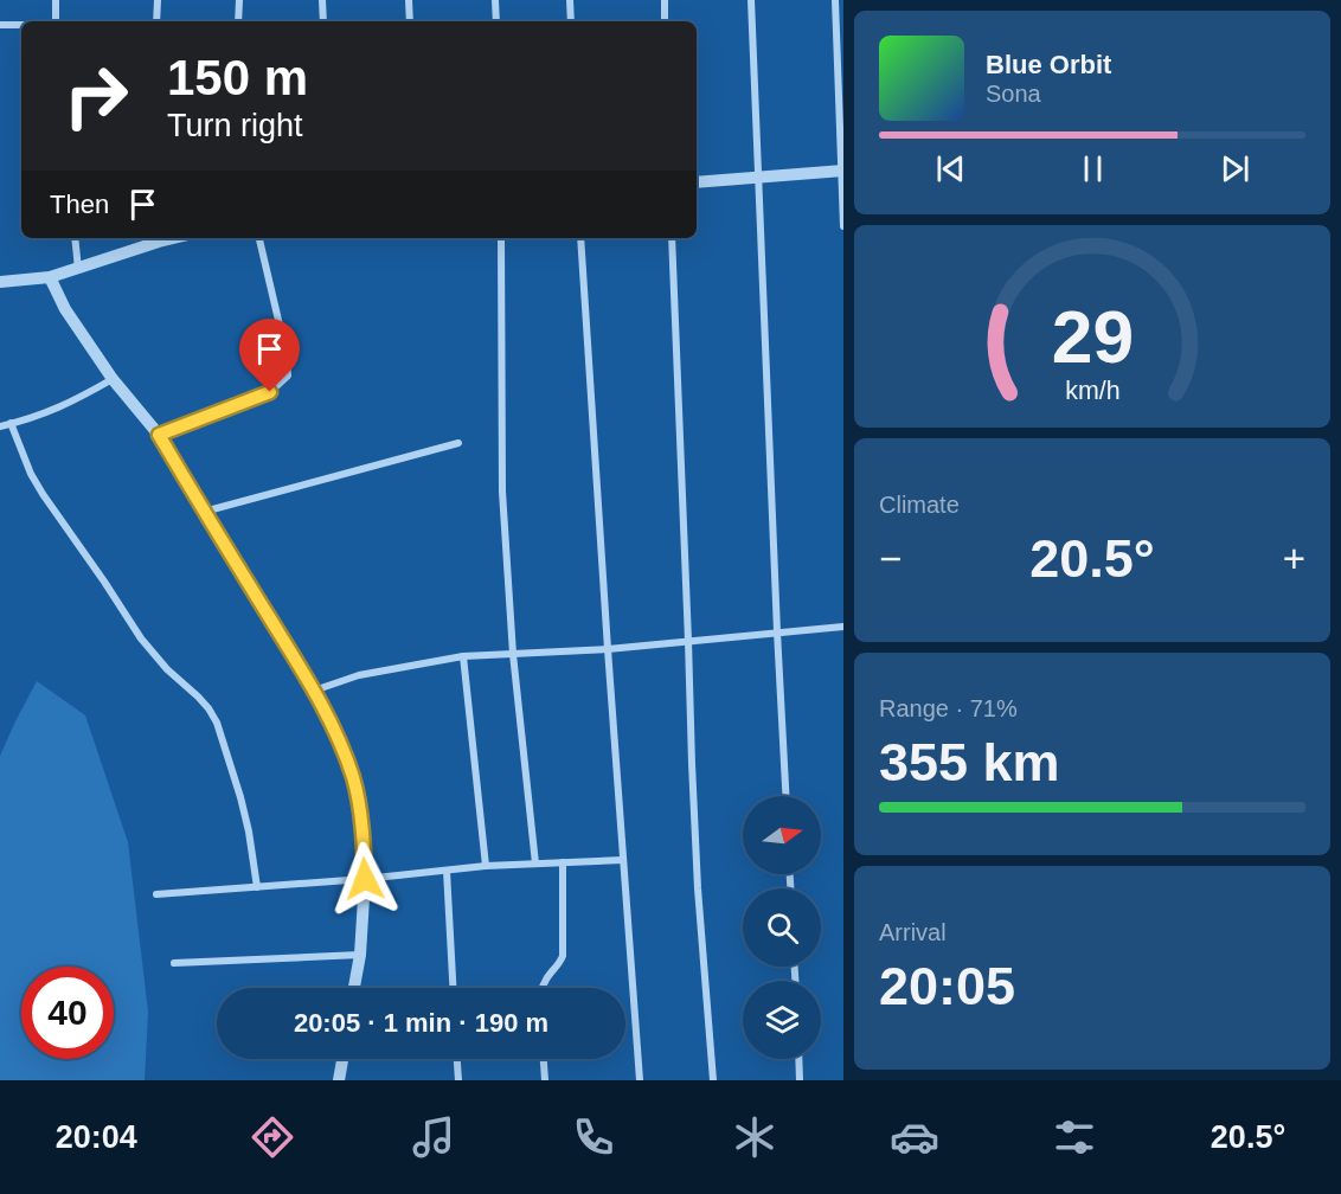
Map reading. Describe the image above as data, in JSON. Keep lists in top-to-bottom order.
{
  "north": "right",
  "page": {
    "turn": ["150 m", "Turn right"],
    "song": ["Blue Orbit", "Sona"],
    "then": "Then",
    "tile": [
      "Climate",
      ["Range · 71%", "355 km"],
      ["Arrival", "20:05"]
    ],
    "heat": ["−", "20.5°", "+"],
    "limit": "40",
    "trip": "20:05 · 1 min · 190 m",
    "tabs": ["20:04", "20.5°"],
    "gauge": ["29", "km/h"]
  }
}
